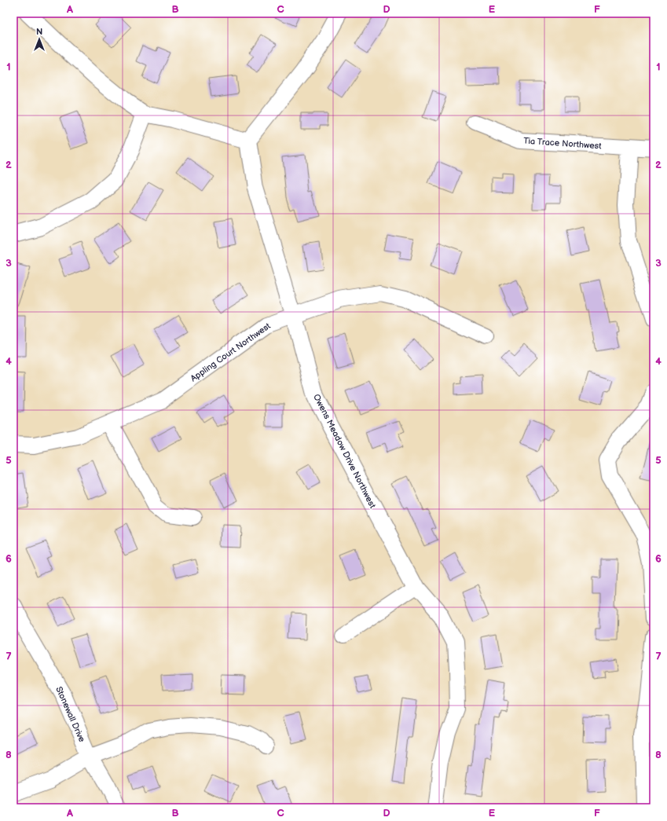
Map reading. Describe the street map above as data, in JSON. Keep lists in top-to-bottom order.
{
  "streets": {
    "street": [
      "Tia Trace Northwest",
      "Appling Court Northwest",
      "Owens Meadow Drive Northwest",
      "Stonewall Drive"
    ]
  },
  "crossings": [
    ["Appling Court Northwest", "Owens Meadow Drive Northwest"]
  ],
  "north": "top",
  "grid": {
    "columns": [
      "A",
      "B",
      "C",
      "D",
      "E",
      "F"
    ],
    "rows": [
      "1",
      "2",
      "3",
      "4",
      "5",
      "6",
      "7",
      "8"
    ]
  }
}
